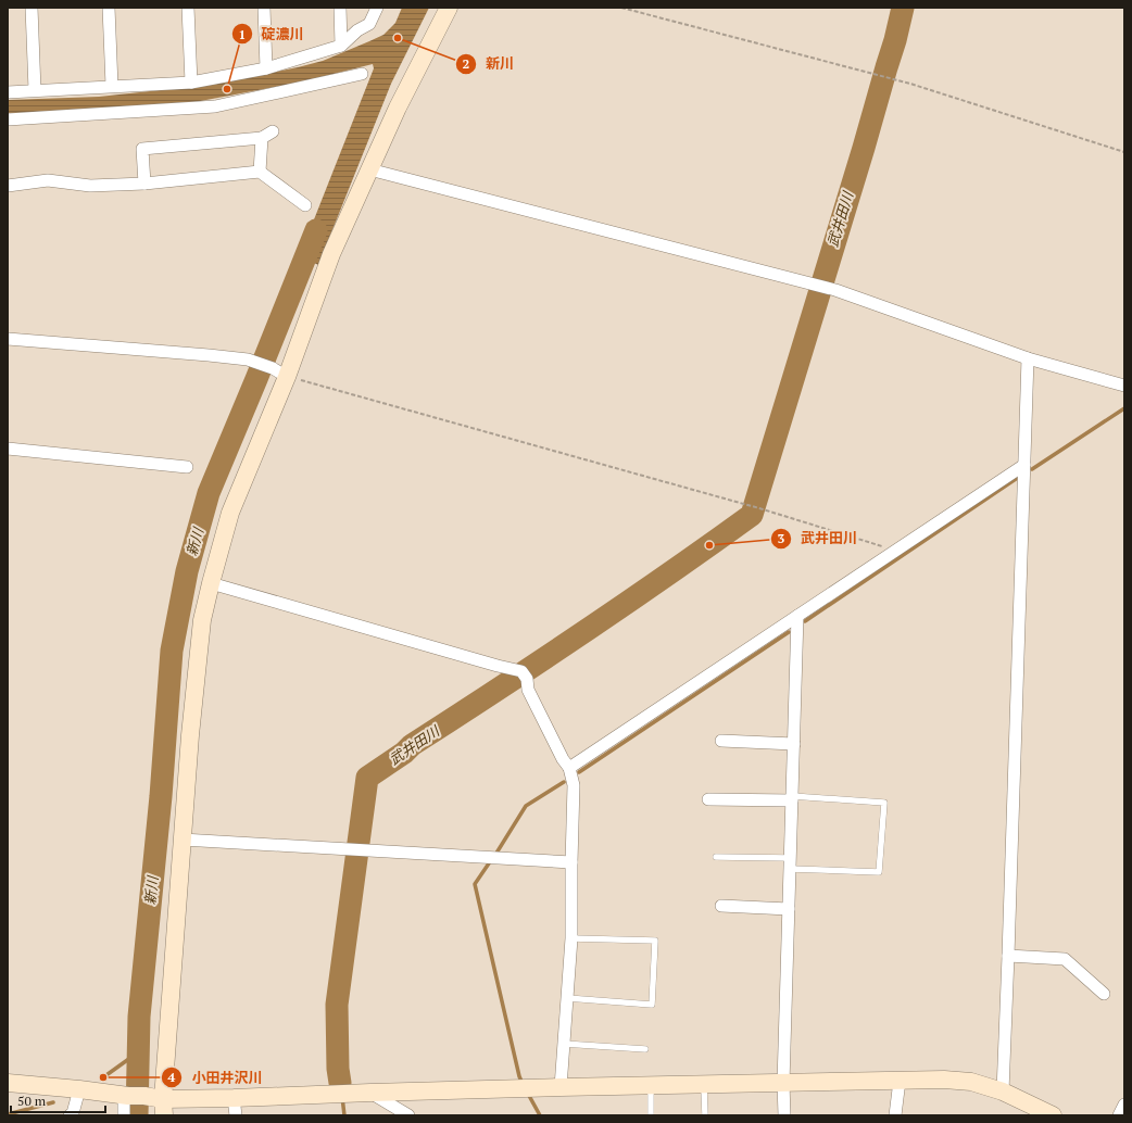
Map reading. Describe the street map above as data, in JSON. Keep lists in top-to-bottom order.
{
  "water": ["武井田川", "新川"],
  "places": [
    "新川",
    "碇濃川",
    "武井田川",
    "小田井沢川"
  ],
  "scale_bar": "50 m"
}
